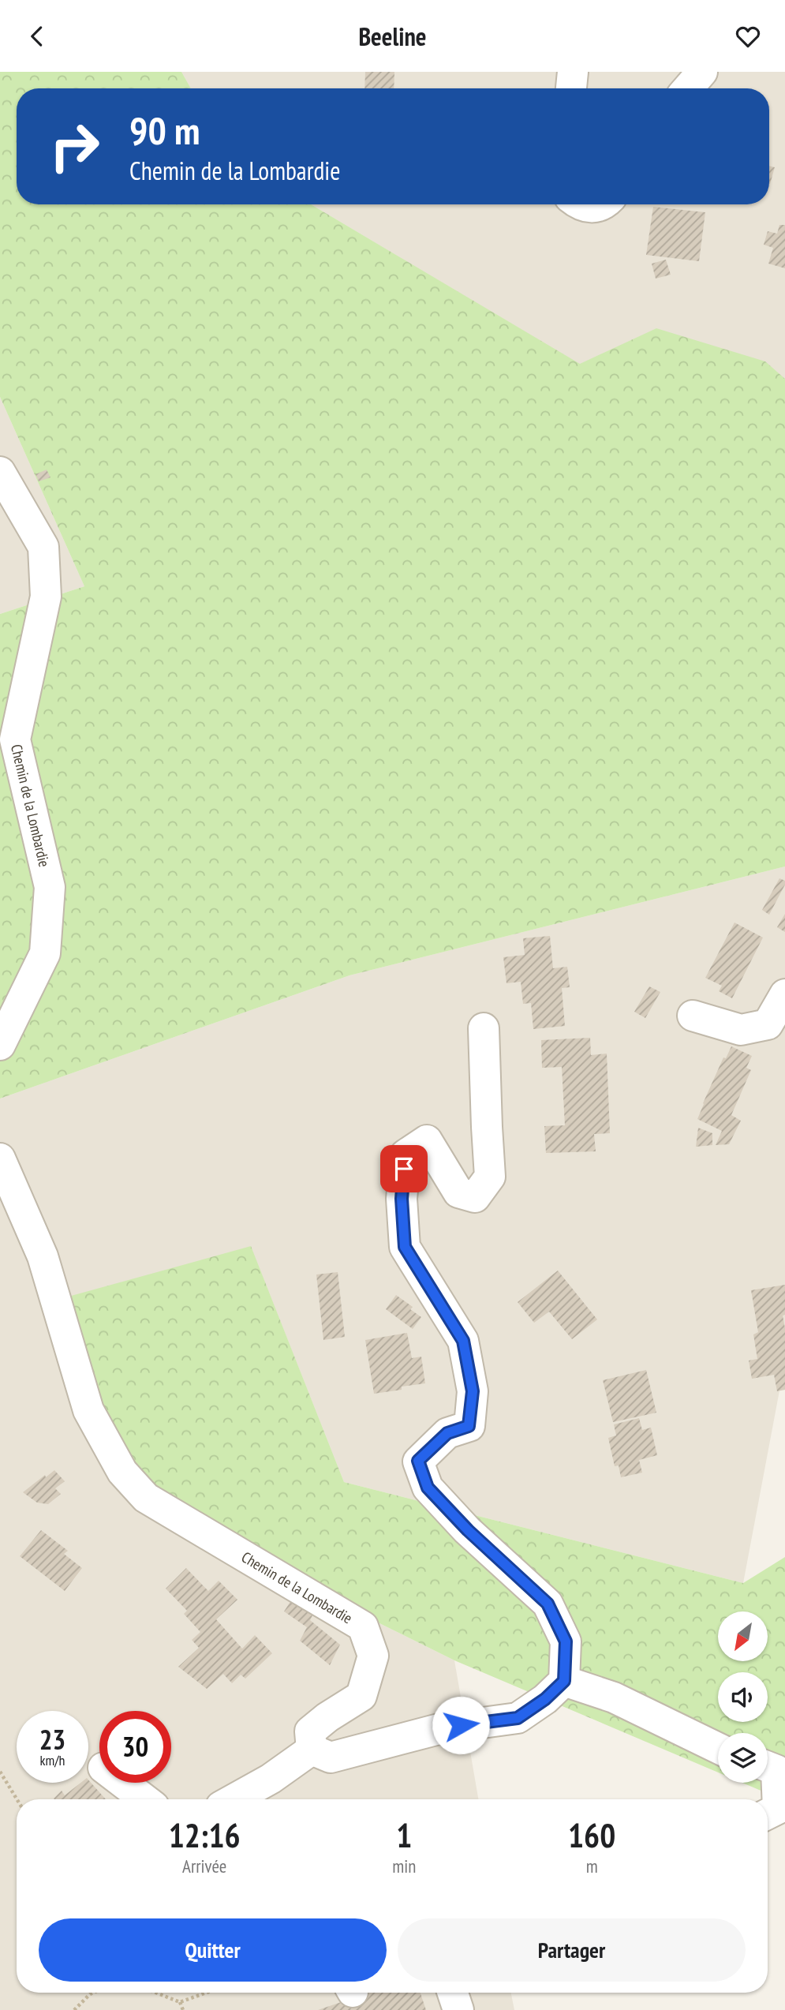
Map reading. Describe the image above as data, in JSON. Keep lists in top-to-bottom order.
{
  "streets": {
    "street": ["Chemin de la Lombardie"]
  },
  "north": "bottom left",
  "page": {
    "header": "Beeline",
    "turn": ["90 m", "Chemin de la Lombardie"],
    "speed": "23 km/h",
    "limit": "30",
    "eta": [
      "12:16",
      "Arrivée",
      "1",
      "min",
      "160",
      "m"
    ],
    "buttons": ["Quitter", "Partager"]
  }
}
